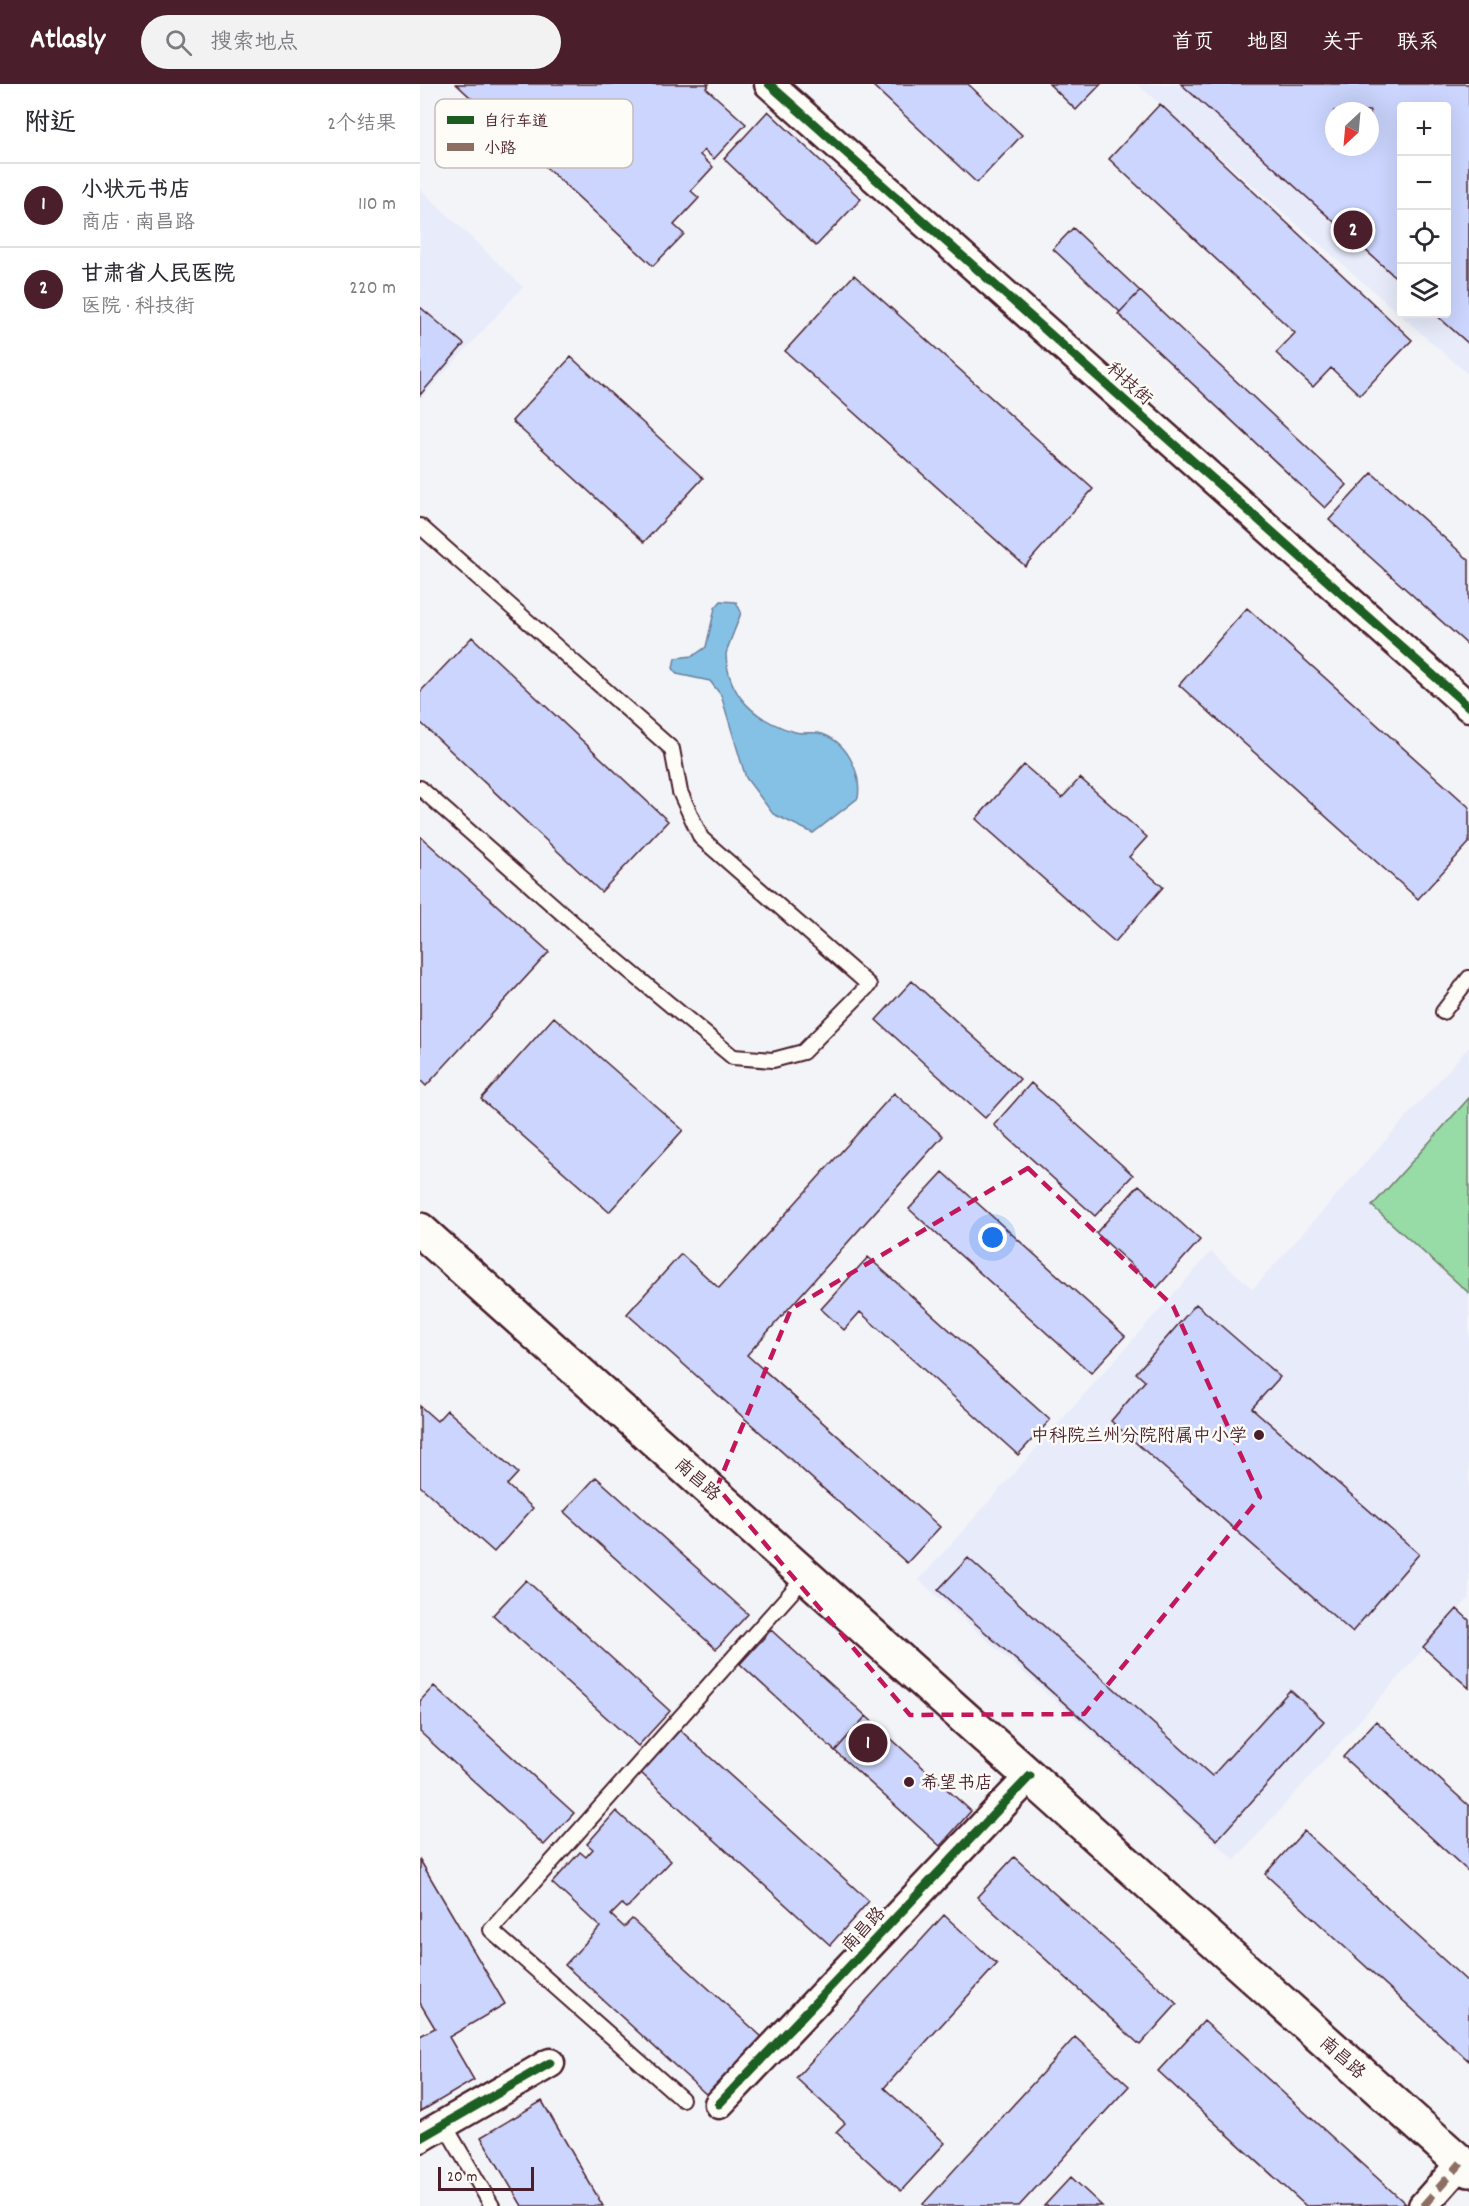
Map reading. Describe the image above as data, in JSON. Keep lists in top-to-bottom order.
{
  "streets": {
    "main road": ["南昌路"],
    "street": ["科技街"]
  },
  "places": ["中科院兰州分院附属中小学", "希望书店"],
  "legend": ["自行车道", "小路"],
  "scale_bar": "20 m",
  "north": "bottom left",
  "page": {
    "header": "Atlasly",
    "search": "搜索地点",
    "nav": [
      "首页",
      "地图",
      "关于",
      "联系"
    ],
    "heading": ["附近", "2个结果"],
    "map_buttons": ["+", "−"],
    "list": [
      {
        "mark": "1",
        "name": "小状元书店",
        "note": "商店 · 南昌路",
        "value": "110 m"
      },
      {
        "mark": "2",
        "name": "甘肃省人民医院",
        "note": "医院 · 科技街",
        "value": "220 m"
      }
    ],
    "pins": ["2", "1"],
    "scale": "20 m"
  }
}
